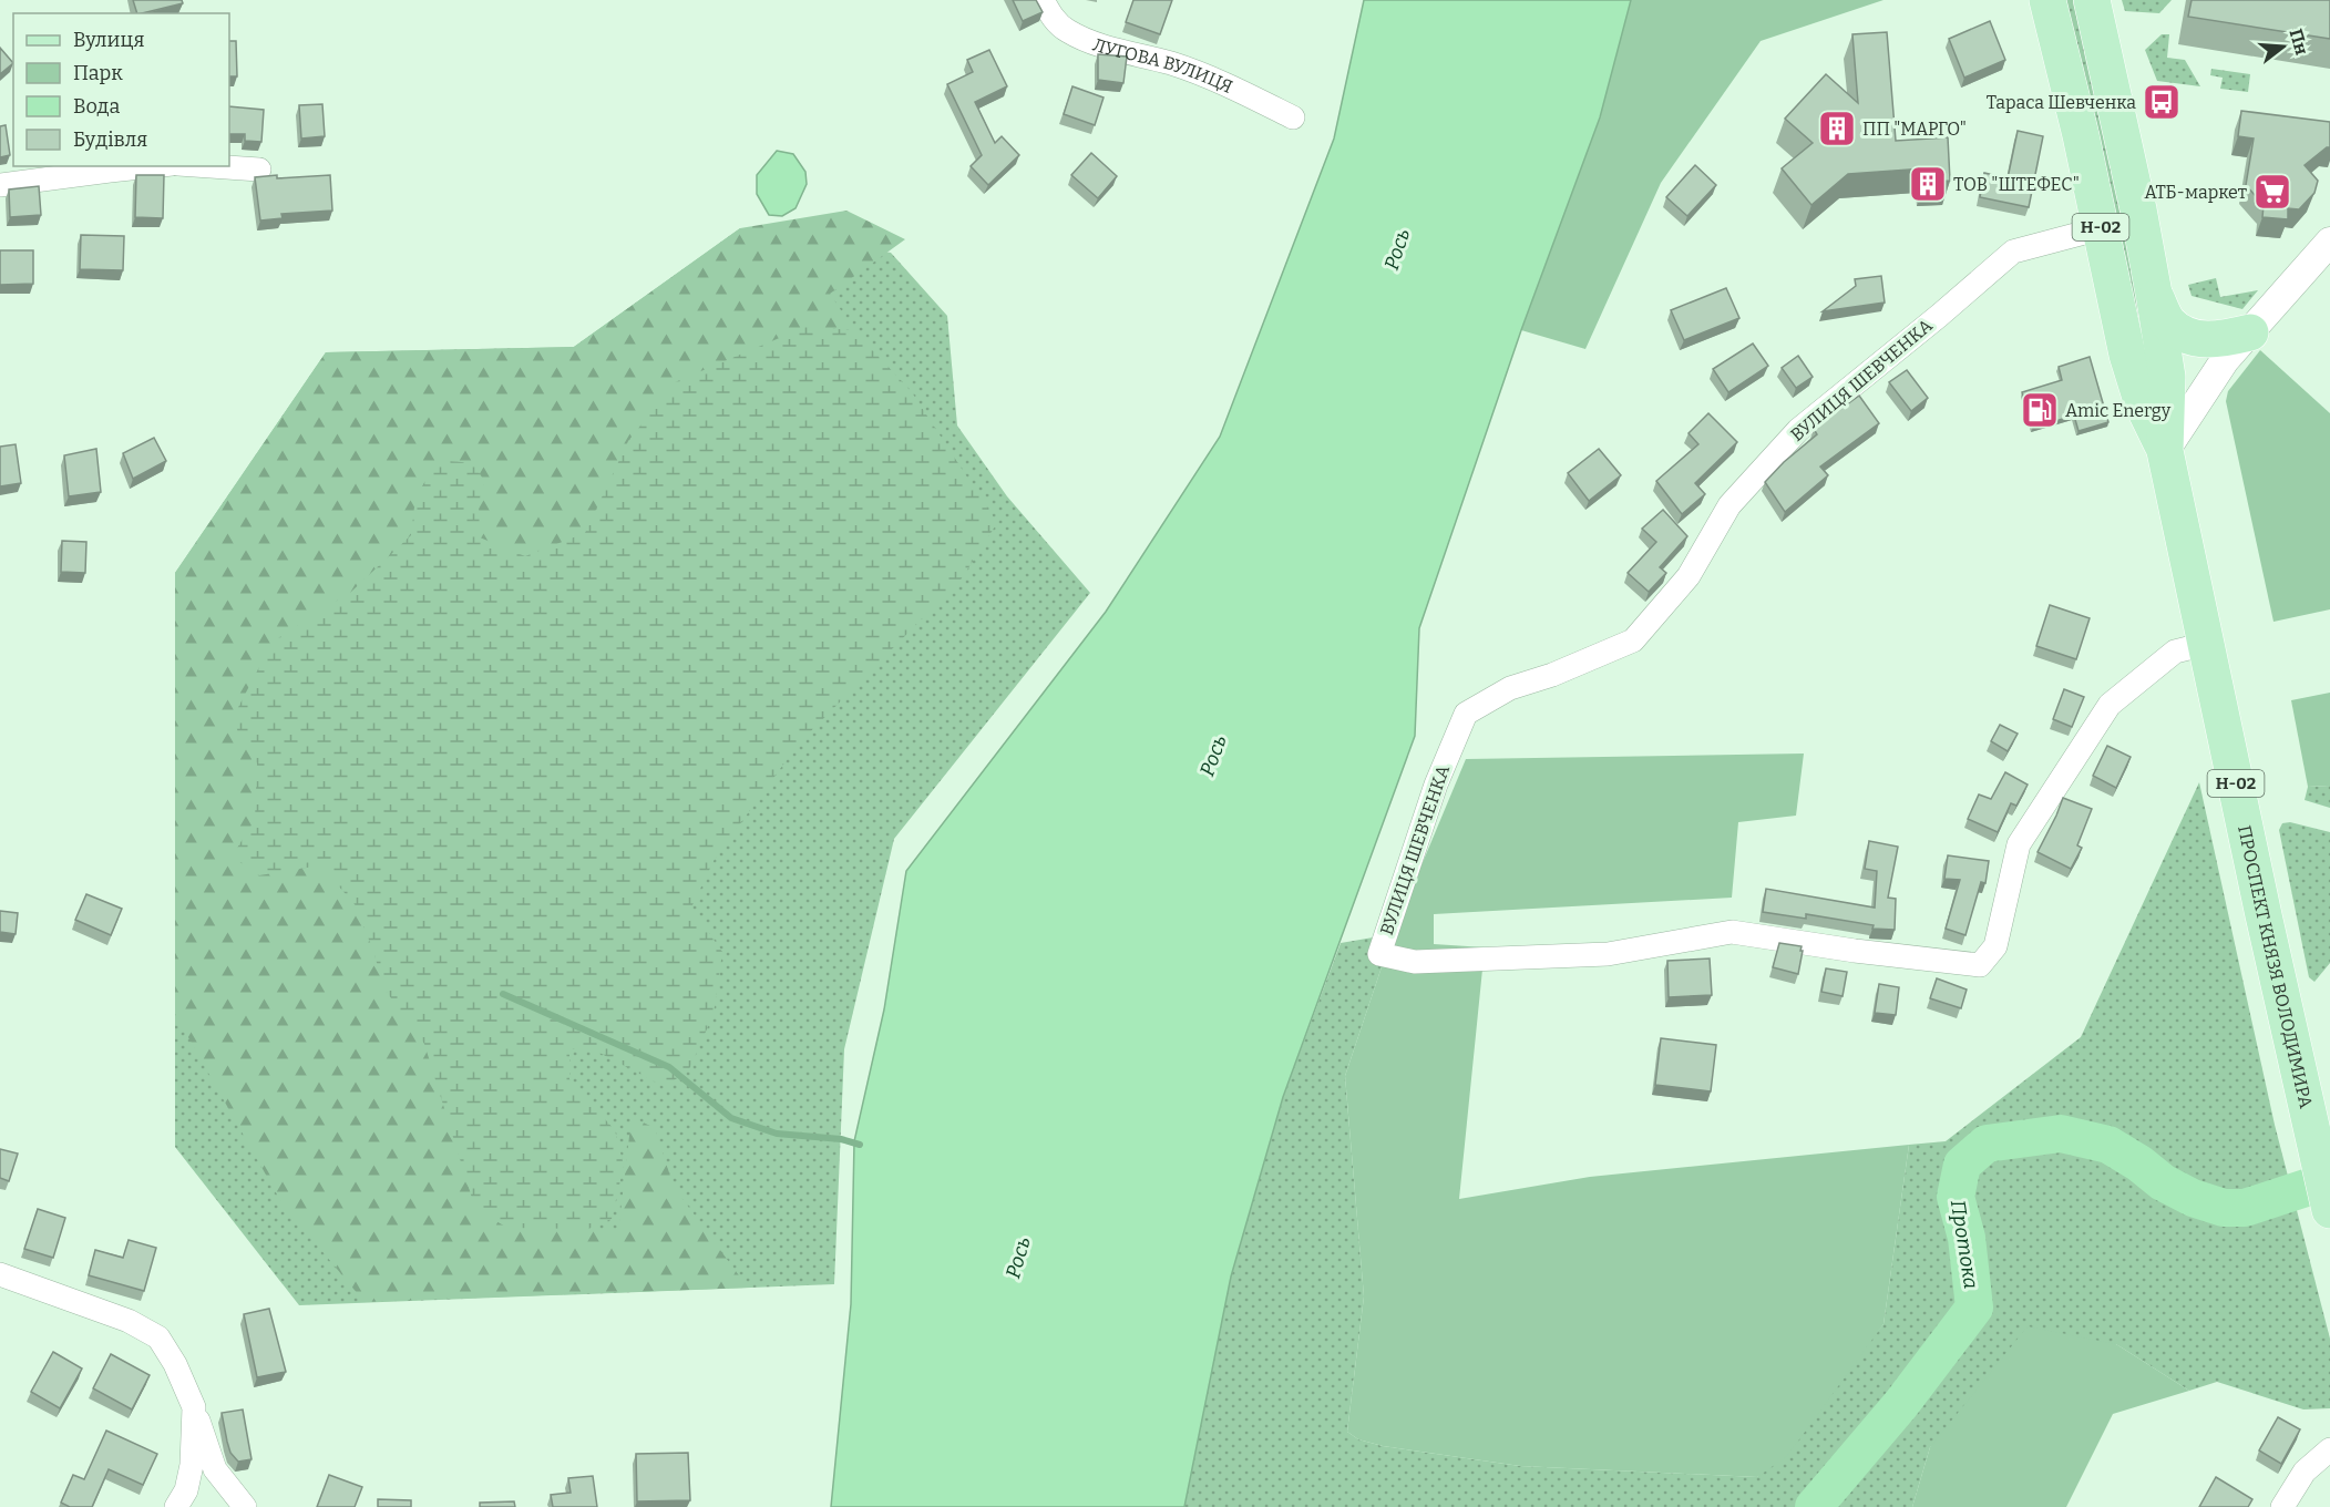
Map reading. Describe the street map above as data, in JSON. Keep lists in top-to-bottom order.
{
  "streets": {
    "main road": ["Н-02", "ПРОСПЕКТ КНЯЗЯ ВОЛОДИМИРА"],
    "street": ["ЛУГОВА ВУЛИЦЯ", "ВУЛИЦЯ ШЕВЧЕНКА"]
  },
  "crossings": [
    ["ВУЛИЦЯ ШЕВЧЕНКА", "ПРОСПЕКТ КНЯЗЯ ВОЛОДИМИРА"]
  ],
  "water": ["Рось", "Протока"],
  "places": {
    "bus stop": ["Тараса Шевченка"],
    "building": ["ПП \"МАРГО\"", "ТОВ \"ШТЕФЕС\""],
    "supermarket": ["АТБ-маркет"],
    "fuel station": ["Amic Energy"]
  },
  "legend": [
    "Вулиця",
    "Парк",
    "Вода",
    "Будівля"
  ],
  "north": "right"
}
